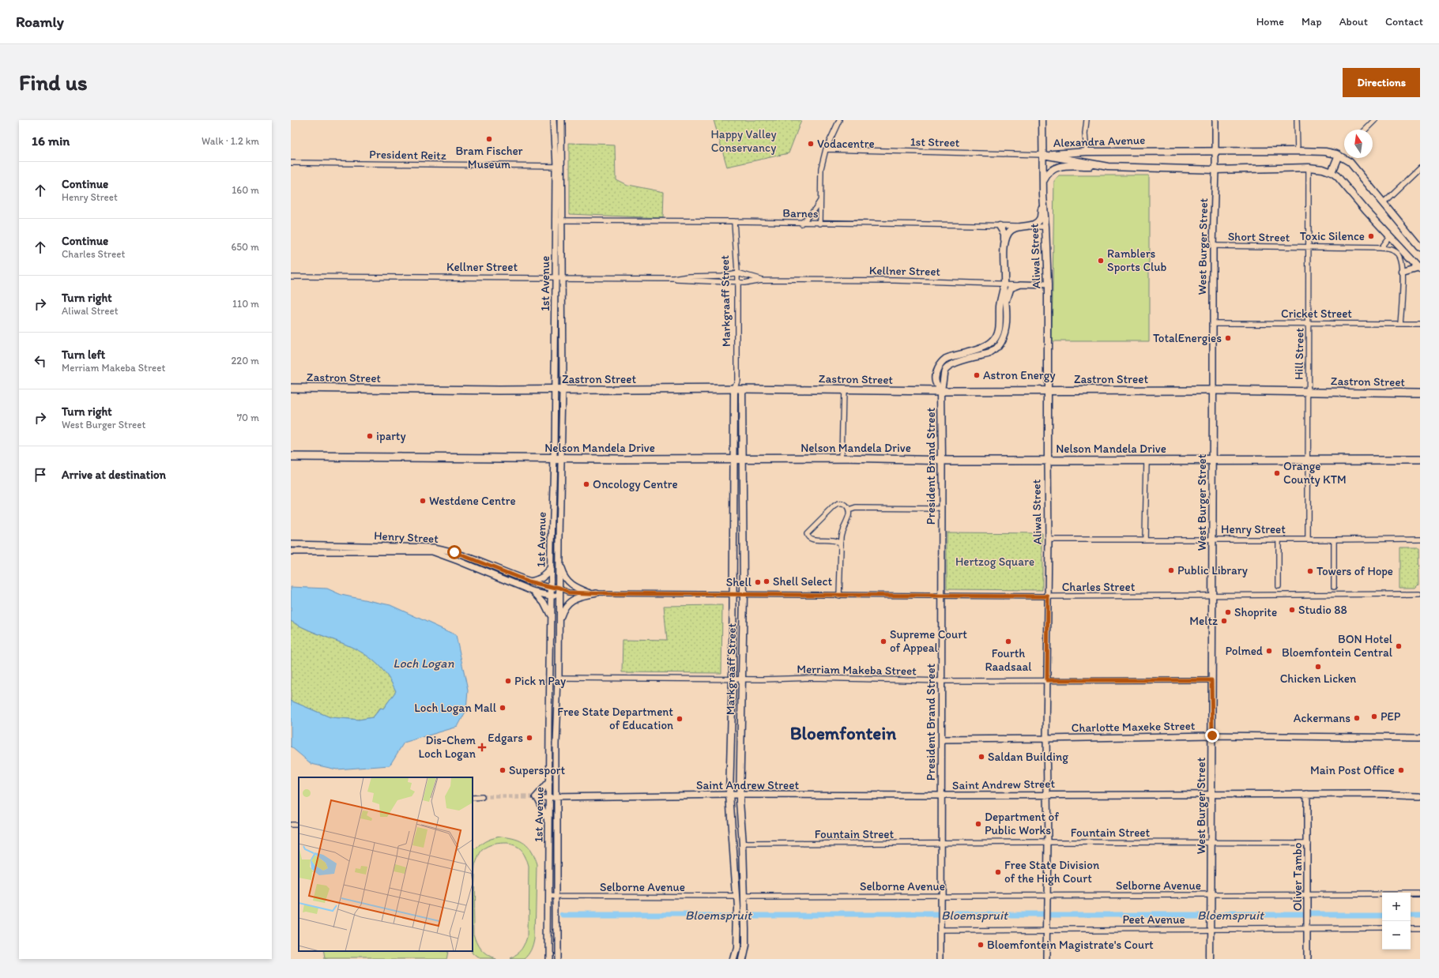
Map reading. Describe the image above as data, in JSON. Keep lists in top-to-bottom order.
{
  "streets": {
    "highway": ["Zastron Street", "Nelson Mandela Drive"],
    "main road": [
      "Alexandra Avenue",
      "West Burger Street",
      "Aliwal Street",
      "Markgraaff Street",
      "President Brand Street"
    ],
    "street": [
      "1st Street",
      "President Reitz",
      "Barnes",
      "Short Street",
      "Kellner Street",
      "1st Avenue",
      "Cricket Street",
      "Hill Street",
      "Henry Street",
      "Charles Street",
      "Merriam Makeba Street",
      "Charlotte Maxeke Street",
      "Saint Andrew Street",
      "Fountain Street",
      "Oliver Tambo",
      "Selborne Avenue",
      "Peet Avenue"
    ]
  },
  "crossings": [
    ["Alexandra Avenue", "1st Street"],
    ["Alexandra Avenue", "West Burger Street"],
    ["Alexandra Avenue", "Aliwal Street"],
    ["Alexandra Avenue", "Hill Street"],
    ["1st Street", "Aliwal Street"],
    ["President Reitz", "1st Avenue"],
    ["Barnes", "Aliwal Street"],
    ["Barnes", "1st Avenue"],
    ["Barnes", "Markgraaff Street"],
    ["Short Street", "West Burger Street"],
    ["Short Street", "Hill Street"],
    ["West Burger Street", "Cricket Street"],
    ["West Burger Street", "Zastron Street"],
    ["West Burger Street", "Nelson Mandela Drive"],
    ["West Burger Street", "Henry Street"],
    ["West Burger Street", "Charles Street"],
    ["West Burger Street", "Merriam Makeba Street"],
    ["West Burger Street", "Charlotte Maxeke Street"],
    ["West Burger Street", "Saint Andrew Street"],
    ["West Burger Street", "Fountain Street"],
    ["West Burger Street", "Selborne Avenue"],
    ["West Burger Street", "Peet Avenue"],
    ["Aliwal Street", "Kellner Street"],
    ["Aliwal Street", "Zastron Street"],
    ["Aliwal Street", "Nelson Mandela Drive"],
    ["Aliwal Street", "Henry Street"],
    ["Aliwal Street", "Charles Street"],
    ["Aliwal Street", "Merriam Makeba Street"],
    ["Aliwal Street", "Charlotte Maxeke Street"],
    ["Aliwal Street", "Saint Andrew Street"],
    ["Aliwal Street", "Fountain Street"],
    ["Aliwal Street", "Selborne Avenue"],
    ["Aliwal Street", "Peet Avenue"],
    ["Kellner Street", "1st Avenue"],
    ["Kellner Street", "Markgraaff Street"],
    ["Kellner Street", "President Brand Street"],
    ["1st Avenue", "Zastron Street"],
    ["1st Avenue", "Nelson Mandela Drive"],
    ["1st Avenue", "Henry Street"],
    ["1st Avenue", "Merriam Makeba Street"],
    ["1st Avenue", "Saint Andrew Street"],
    ["1st Avenue", "Selborne Avenue"],
    ["Markgraaff Street", "Zastron Street"],
    ["Markgraaff Street", "Nelson Mandela Drive"],
    ["Markgraaff Street", "Charles Street"],
    ["Markgraaff Street", "Merriam Makeba Street"],
    ["Markgraaff Street", "Saint Andrew Street"],
    ["Markgraaff Street", "Fountain Street"],
    ["Markgraaff Street", "Selborne Avenue"],
    ["Cricket Street", "Hill Street"],
    ["Hill Street", "Zastron Street"],
    ["Hill Street", "Nelson Mandela Drive"],
    ["Hill Street", "Henry Street"],
    ["Zastron Street", "President Brand Street"],
    ["Nelson Mandela Drive", "President Brand Street"],
    ["President Brand Street", "Charles Street"],
    ["President Brand Street", "Merriam Makeba Street"],
    ["President Brand Street", "Charlotte Maxeke Street"],
    ["President Brand Street", "Saint Andrew Street"],
    ["President Brand Street", "Fountain Street"],
    ["President Brand Street", "Selborne Avenue"],
    ["President Brand Street", "Peet Avenue"],
    ["Henry Street", "Charles Street"],
    ["Saint Andrew Street", "Oliver Tambo"],
    ["Fountain Street", "Oliver Tambo"],
    ["Oliver Tambo", "Selborne Avenue"],
    ["Oliver Tambo", "Peet Avenue"]
  ],
  "districts": ["Bloemfontein"],
  "water": ["Loch Logan", "Bloemspruit"],
  "parks": ["Happy Valley Conservancy", "Hertzog Square"],
  "places": {
    "other": [
      "Bram Fischer Museum",
      "Vodacentre",
      "Toxic Silence",
      "Ramblers Sports Club",
      "TotalEnergies",
      "Astron Energy",
      "iparty",
      "Orange County KTM",
      "Oncology Centre",
      "Westdene Centre",
      "Public Library",
      "Towers of Hope",
      "Shell Select",
      "Shell",
      "Studio 88",
      "Shoprite",
      "Meltz",
      "Supreme Court of Appeal",
      "Fourth Raadsaal",
      "BON Hotel Bloemfontein Central",
      "Polmed",
      "Chicken Licken",
      "Pick n Pay",
      "Loch Logan Mall",
      "PEP",
      "Ackermans",
      "Free State Department of Education",
      "Edgars",
      "Saldan Building",
      "Supersport",
      "Main Post Office",
      "Department of Public Works",
      "Free State Division of the High Court",
      "Bloemfontein Magistrate's Court"
    ],
    "health": ["Dis-Chem Loch Logan"]
  },
  "north": "top",
  "page": {
    "header": "Roamly",
    "nav": [
      "Home",
      "Map",
      "About",
      "Contact"
    ],
    "buttons": "Directions",
    "title": "Find us",
    "heading": ["16 min", "Walk · 1.2 km"],
    "list": [
      ["Continue", "Henry Street", "160 m"],
      ["Continue", "Charles Street", "650 m"],
      ["Turn right", "Aliwal Street", "110 m"],
      ["Turn left", "Merriam Makeba Street", "220 m"],
      ["Turn right", "West Burger Street", "70 m"],
      "Arrive at destination"
    ],
    "map_buttons": ["+", "−"]
  }
}
